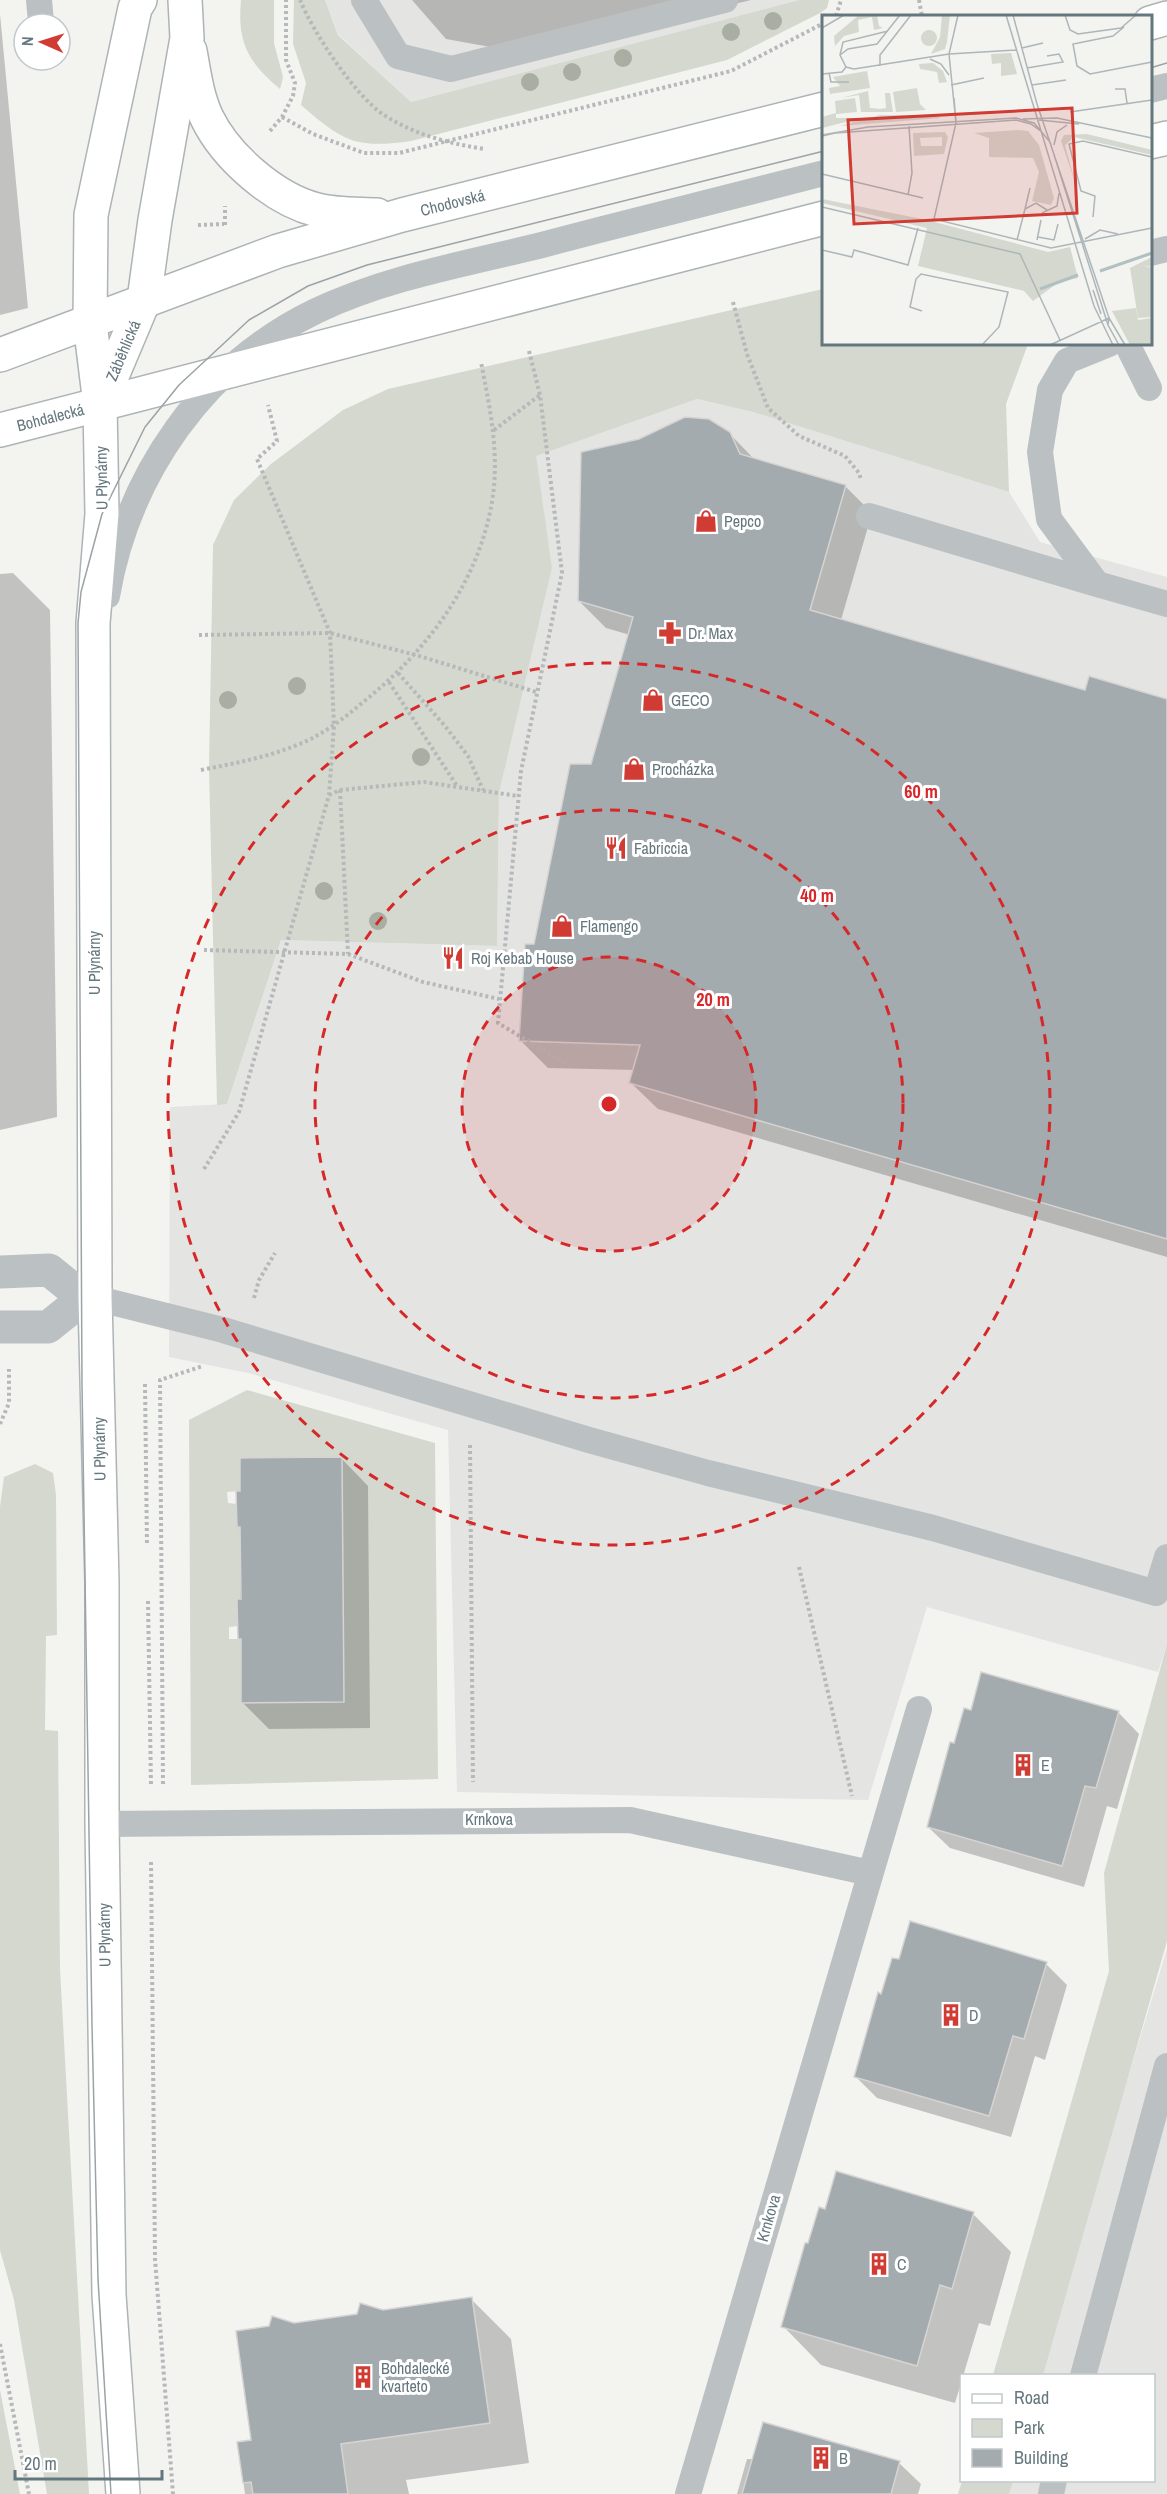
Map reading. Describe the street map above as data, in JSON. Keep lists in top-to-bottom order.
{
  "streets": {
    "street": [
      "Chodovská",
      "Záběhlická",
      "Bohdalecká",
      "U Plynárny"
    ],
    "lane": ["Krnkova"]
  },
  "crossings": [
    ["Chodovská", "Záběhlická"],
    ["Záběhlická", "Bohdalecká"],
    ["Záběhlická", "U Plynárny"],
    ["Bohdalecká", "U Plynárny"],
    ["U Plynárny", "Krnkova"]
  ],
  "places": {
    "shop": [
      "Pepco",
      "GECO",
      "Procházka",
      "Flamengo"
    ],
    "pharmacy": ["Dr. Max"],
    "restaurant": ["Fabriccia", "Roj Kebab House"],
    "building": [
      "E",
      "D",
      "C",
      "Bohdalecké kvarteto",
      "B"
    ]
  },
  "legend": ["Road", "Park", "Building"],
  "scale_bar": "20 m",
  "north": "left",
  "rings": ["60 m", "40 m", "20 m"]
}
